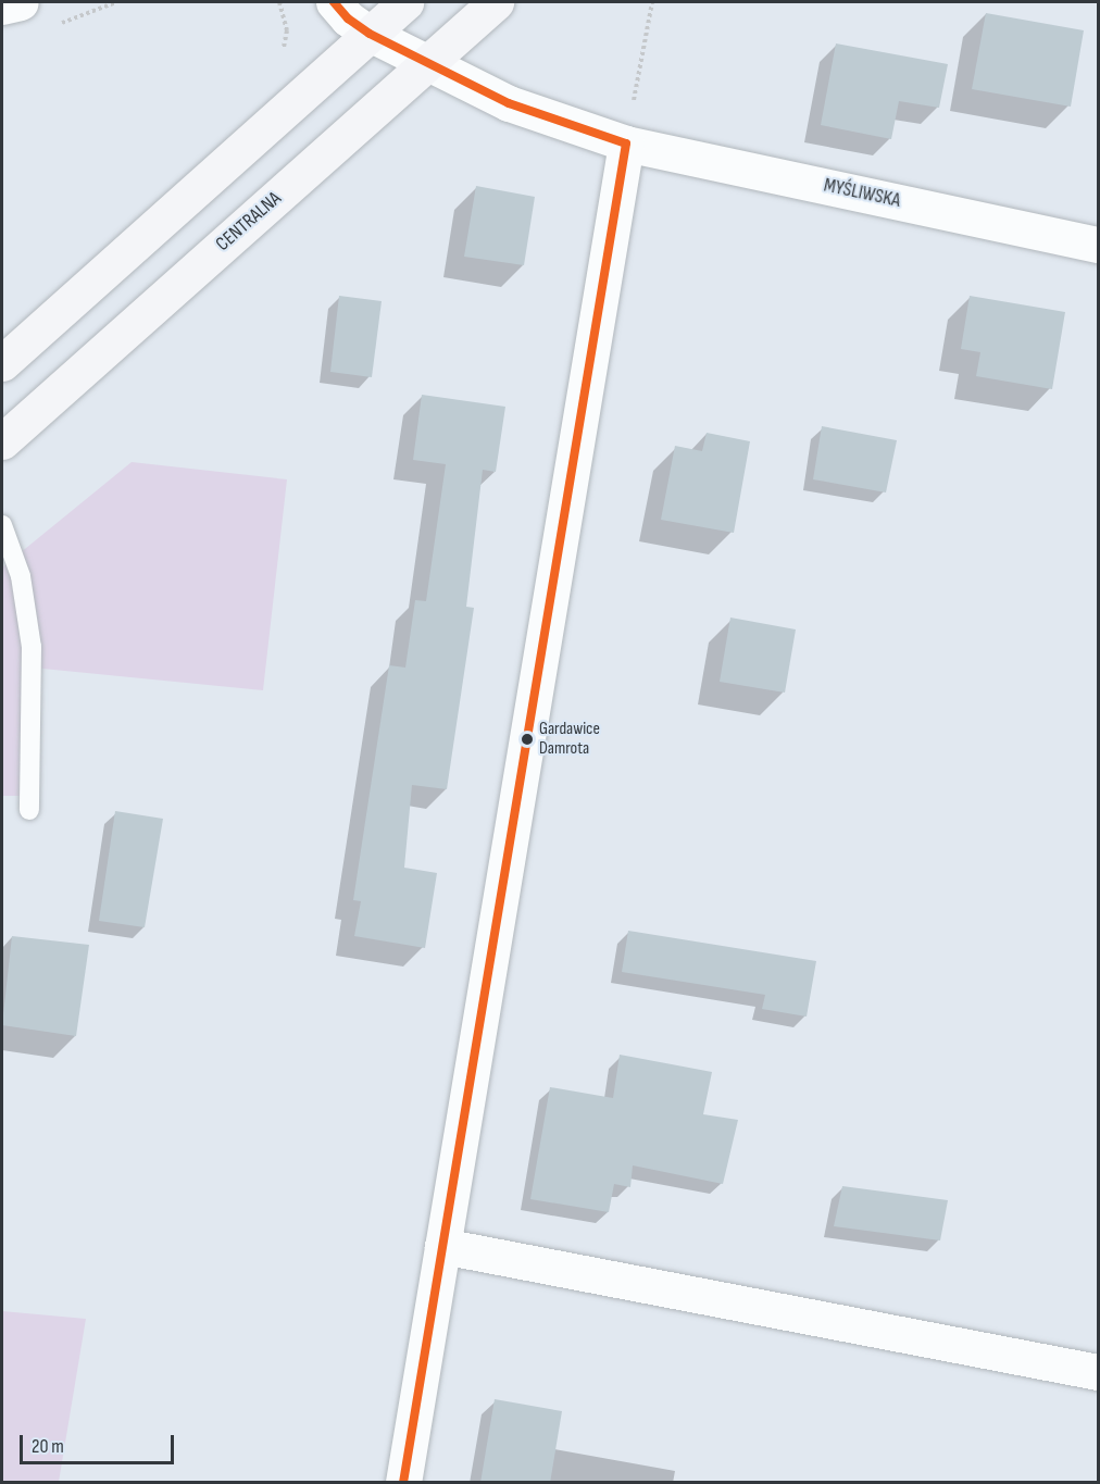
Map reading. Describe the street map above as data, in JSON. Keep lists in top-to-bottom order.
{
  "streets": {
    "main road": ["CENTRALNA"],
    "street": ["MYŚLIWSKA"]
  },
  "crossings": [
    ["MYŚLIWSKA", "CENTRALNA"]
  ],
  "places": ["Gardawice Damrota"],
  "scale_bar": "20 m"
}
